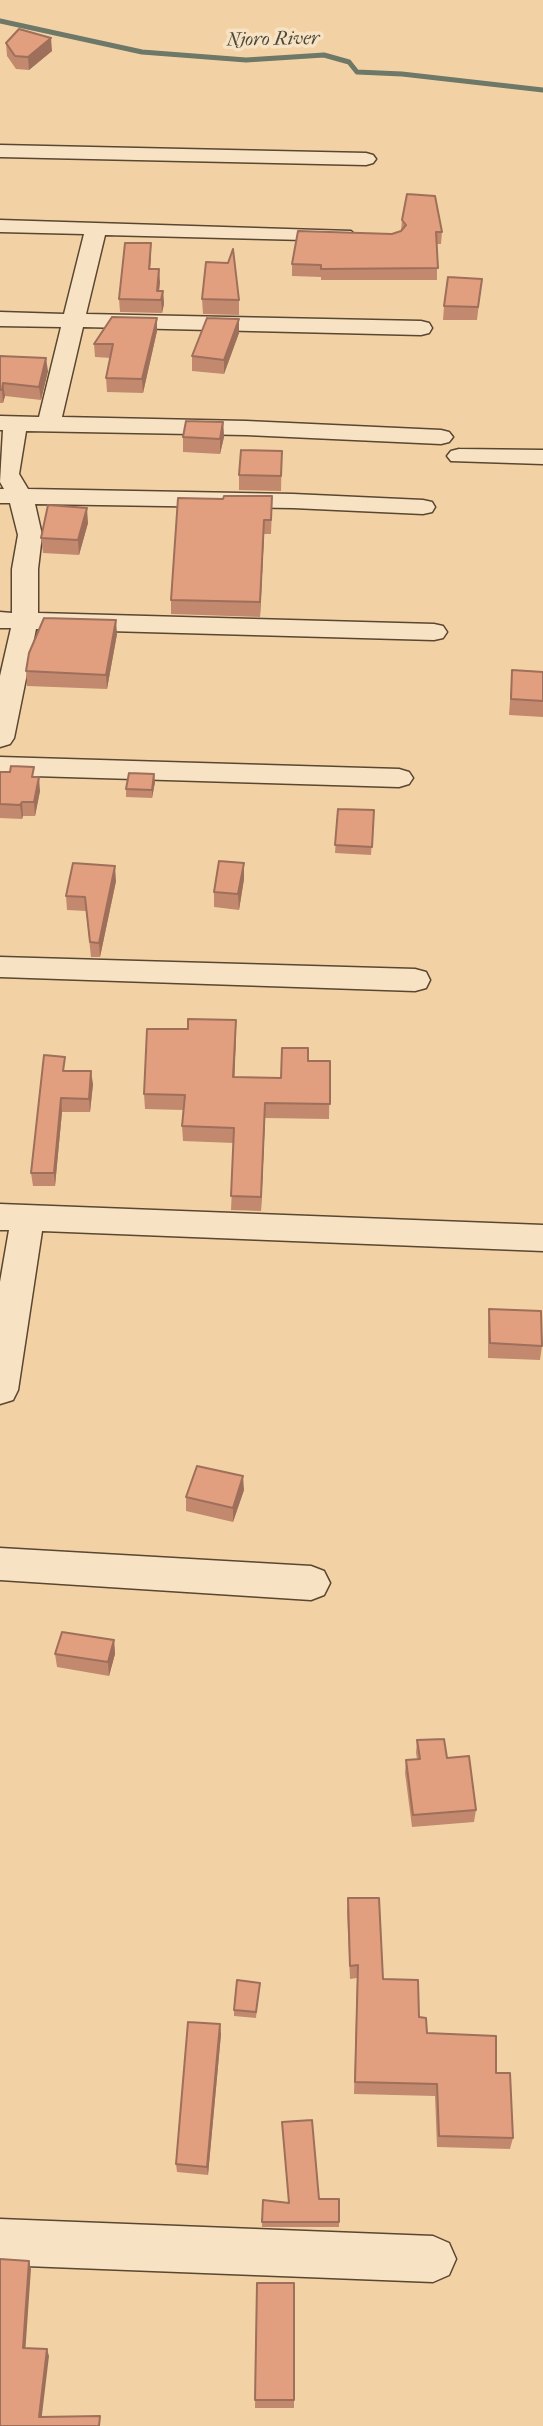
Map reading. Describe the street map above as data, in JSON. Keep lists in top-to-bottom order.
{
  "water": ["Njoro River"]
}
